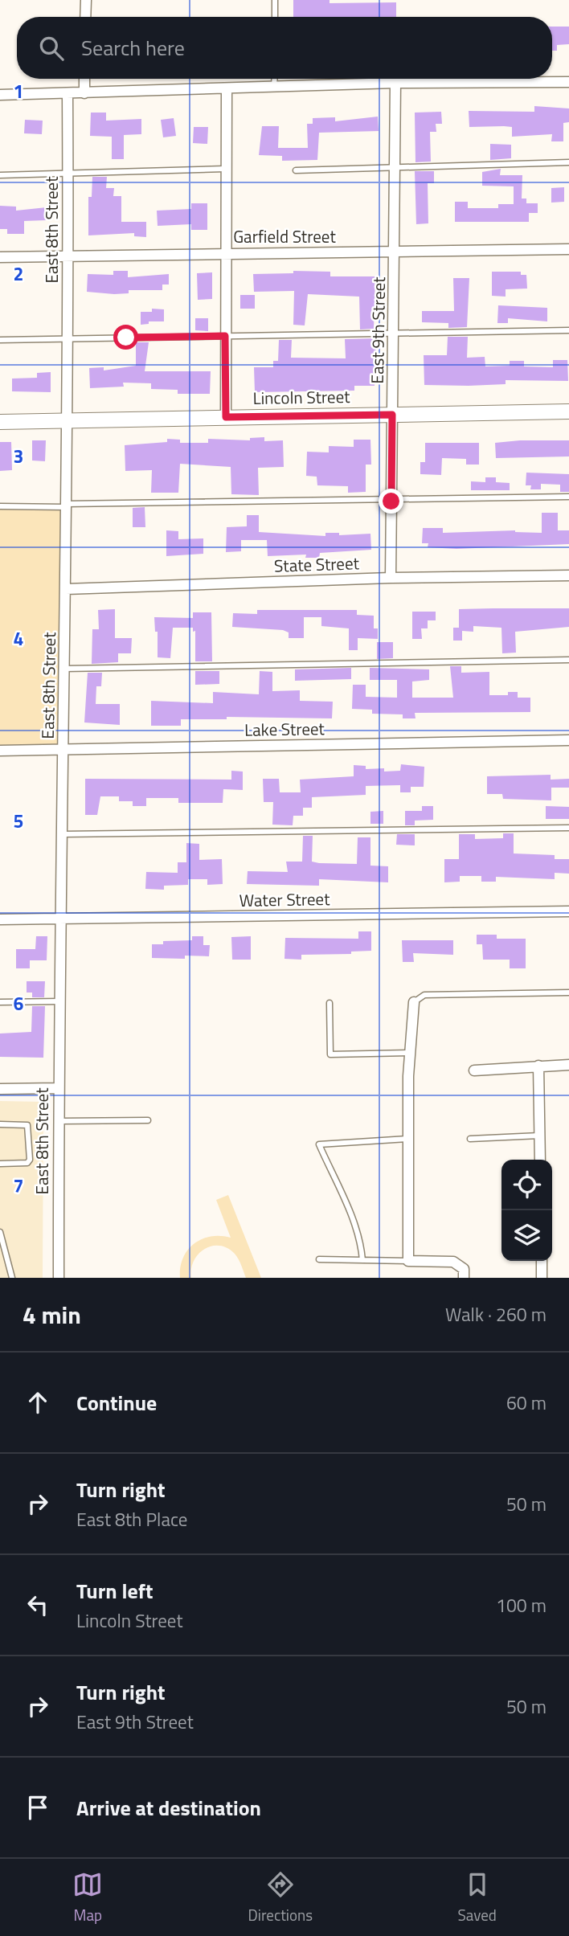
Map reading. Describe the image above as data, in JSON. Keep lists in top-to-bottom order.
{
  "streets": {
    "main road": ["Lincoln Street"],
    "street": [
      "East 8th Street",
      "Garfield Street",
      "East 9th Street",
      "State Street",
      "Lake Street",
      "Water Street"
    ]
  },
  "crossings": [
    ["East 8th Street", "Garfield Street"],
    ["East 8th Street", "Lincoln Street"],
    ["East 8th Street", "State Street"],
    ["East 8th Street", "Lake Street"],
    ["East 8th Street", "Water Street"],
    ["Garfield Street", "East 9th Street"],
    ["East 9th Street", "Lincoln Street"],
    ["East 9th Street", "State Street"]
  ],
  "page": {
    "search": "Search here",
    "heading": ["4 min", "Walk · 260 m"],
    "list": [
      ["Continue", "60 m"],
      ["Turn right", "East 8th Place", "50 m"],
      ["Turn left", "Lincoln Street", "100 m"],
      ["Turn right", "East 9th Street", "50 m"],
      "Arrive at destination"
    ],
    "nav": ["Map", "Directions", "Saved"]
  },
  "grid": {
    "rows": [
      "1",
      "2",
      "3",
      "4",
      "5",
      "6",
      "7"
    ]
  }
}
